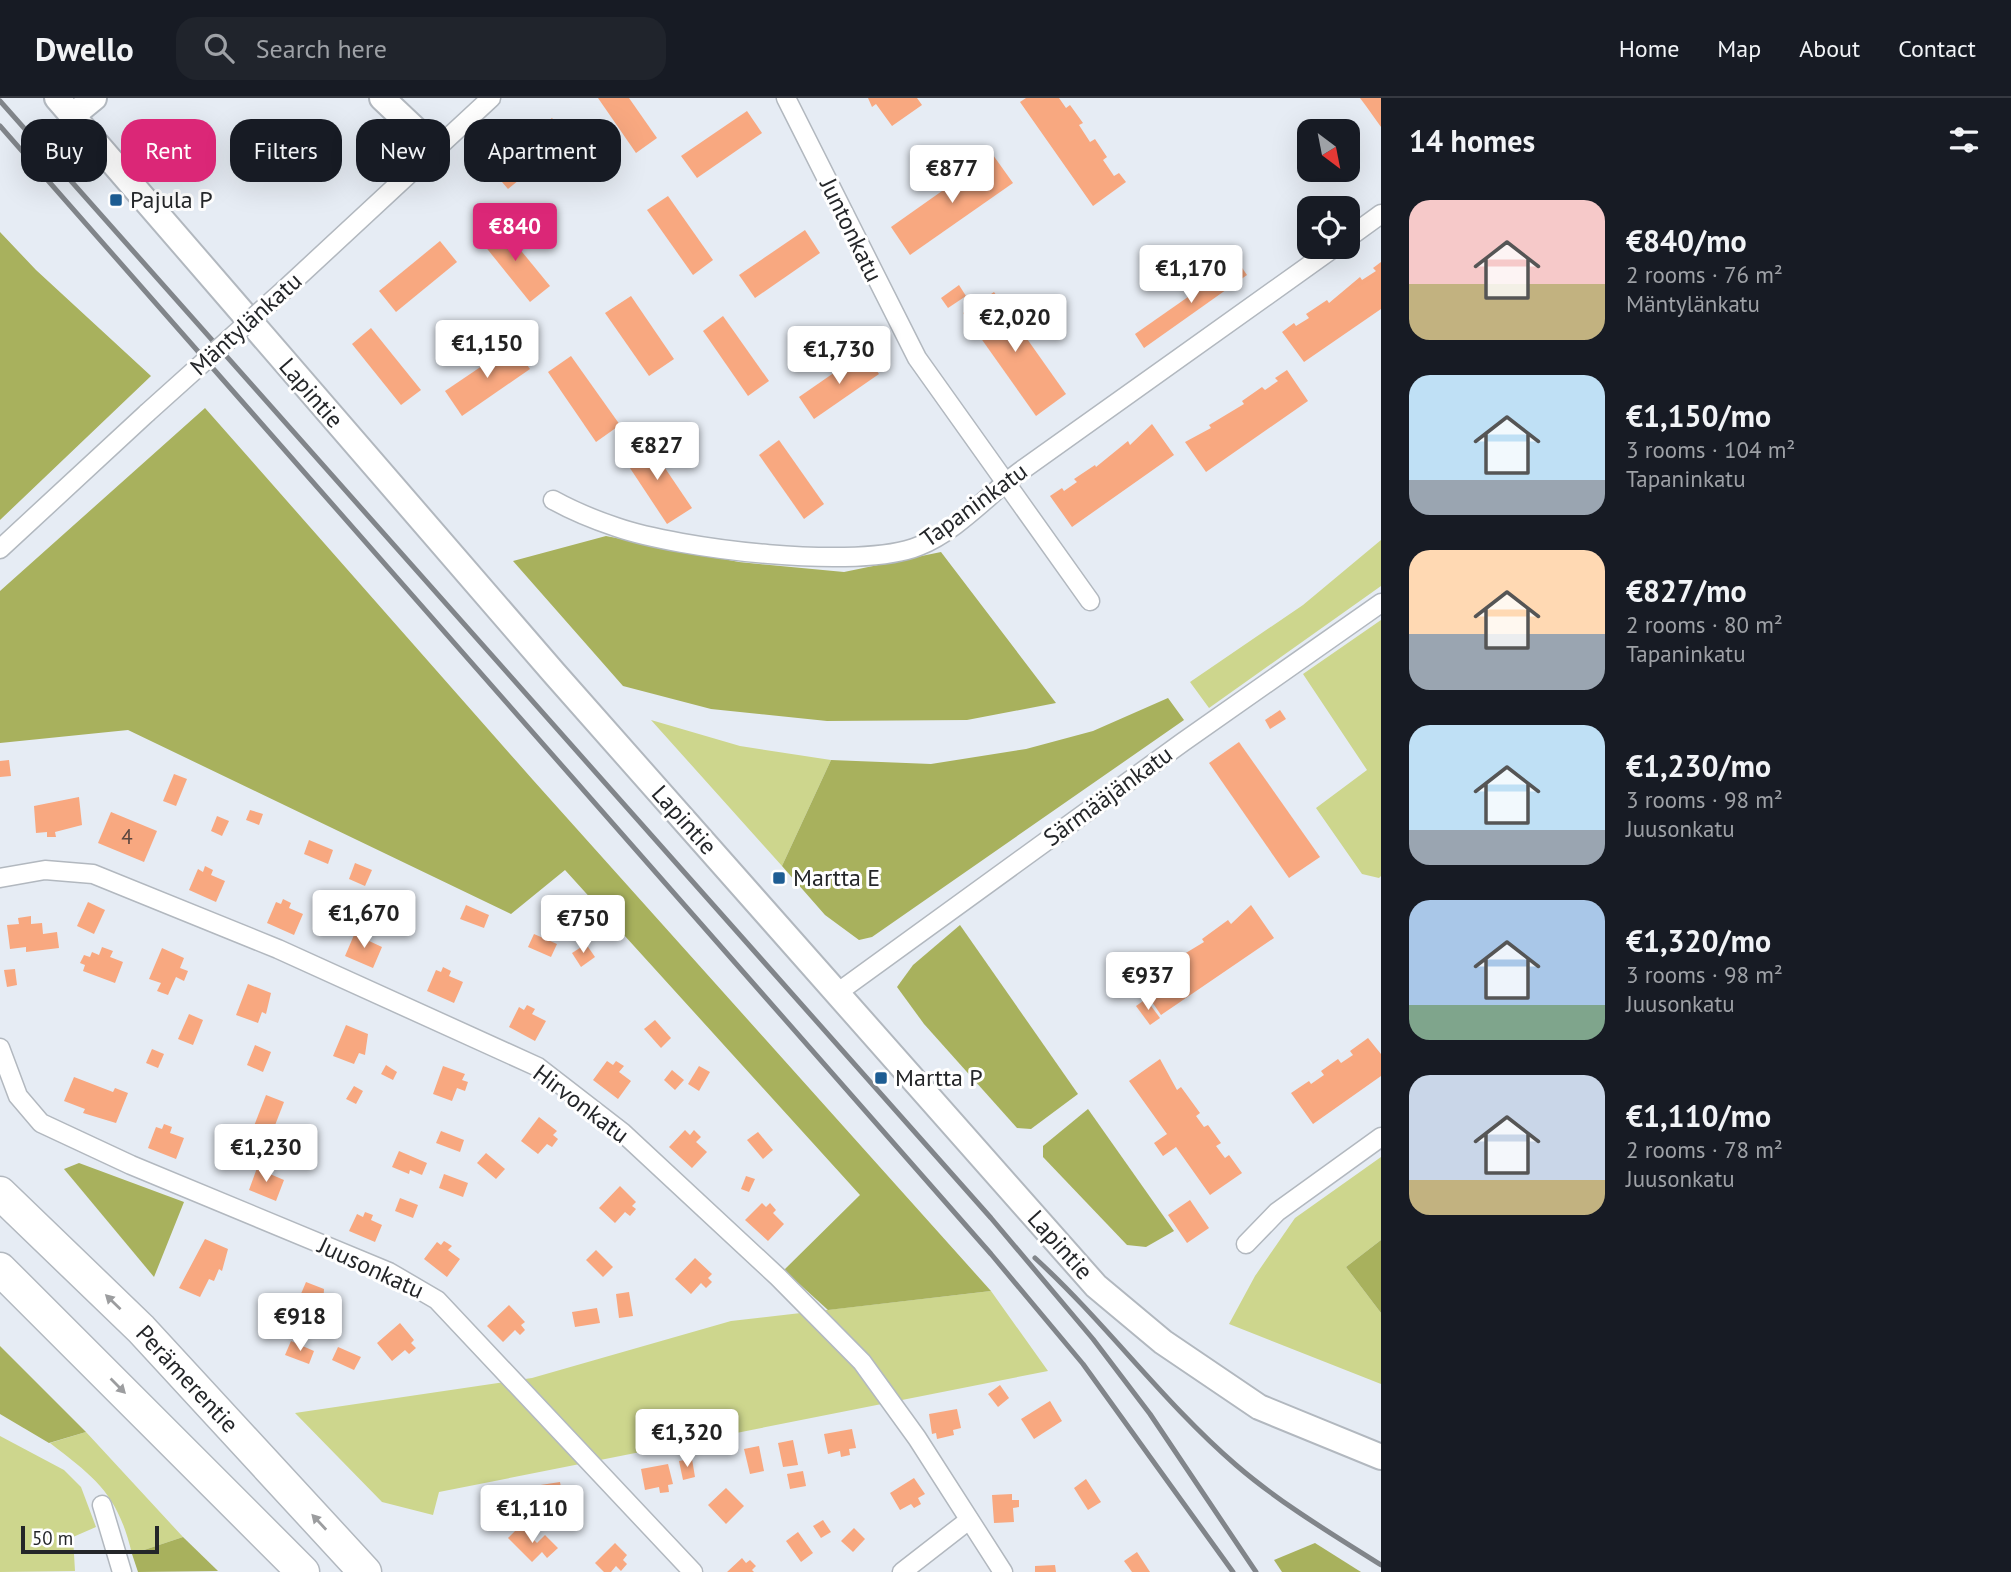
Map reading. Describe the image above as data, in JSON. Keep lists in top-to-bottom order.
{
  "streets": {
    "highway": ["Perämerentie"],
    "main road": ["Lapintie"],
    "street": [
      "Juntonkatu",
      "Mäntylänkatu",
      "Tapaninkatu",
      "Särmääjänkatu",
      "Hirvonkatu",
      "Juusonkatu"
    ]
  },
  "crossings": [
    ["Juntonkatu", "Tapaninkatu"],
    ["Lapintie", "Särmääjänkatu"]
  ],
  "places": {
    "transit": ["Pajula P", "Martta E", "Martta P"]
  },
  "house_numbers": ["4"],
  "scale_bar": "50 m",
  "north": "bottom right",
  "page": {
    "header": "Dwello",
    "search": "Search here",
    "nav": [
      "Home",
      "Map",
      "About",
      "Contact"
    ],
    "heading": "14 homes",
    "chip": [
      "Buy",
      "Rent",
      "Filters",
      "New",
      "Apartment"
    ],
    "price": [
      "€877",
      "€840",
      "€1,170",
      "€2,020",
      "€1,150",
      "€1,730",
      "€827",
      "€1,670",
      "€750",
      "€937",
      "€1,230",
      "€918",
      "€1,320",
      "€1,110"
    ],
    "list": [
      {
        "name": "€840/mo",
        "note": "2 rooms · 76 m² · Mäntylänkatu"
      },
      {
        "name": "€1,150/mo",
        "note": "3 rooms · 104 m² · Tapaninkatu"
      },
      {
        "name": "€827/mo",
        "note": "2 rooms · 80 m² · Tapaninkatu"
      },
      {
        "name": "€1,230/mo",
        "note": "3 rooms · 98 m² · Juusonkatu"
      },
      {
        "name": "€1,320/mo",
        "note": "3 rooms · 98 m² · Juusonkatu"
      },
      {
        "name": "€1,110/mo",
        "note": "2 rooms · 78 m² · Juusonkatu"
      }
    ],
    "scale": "50 m"
  }
}
